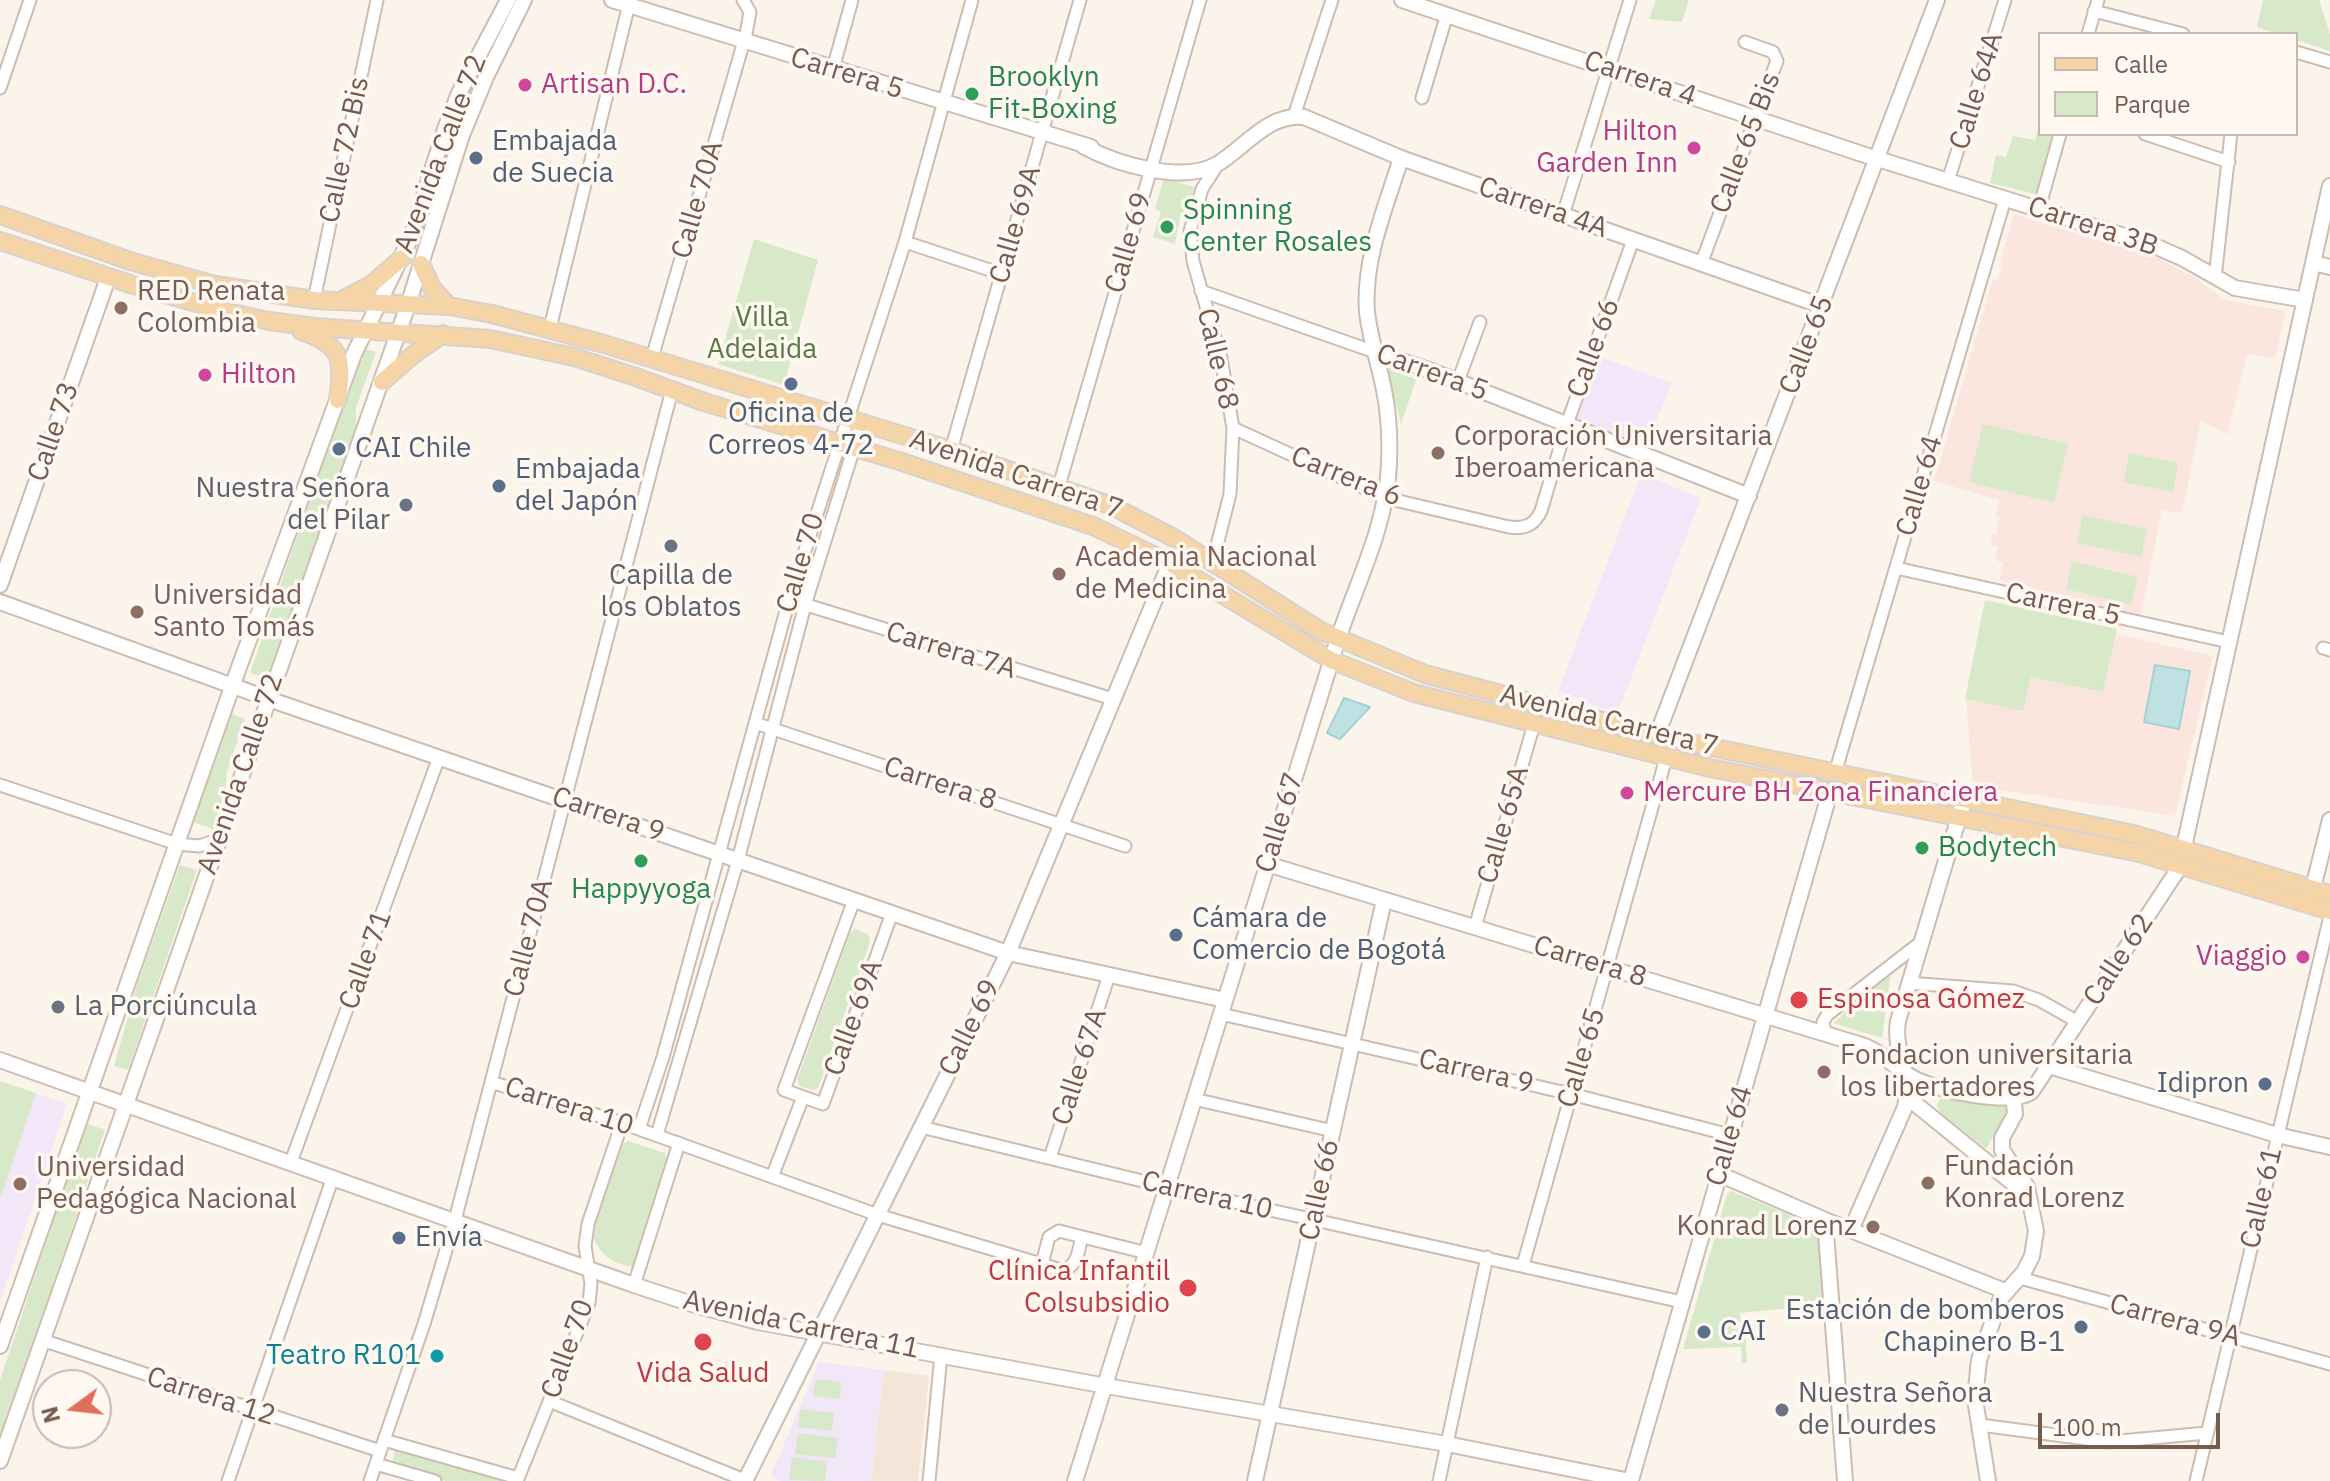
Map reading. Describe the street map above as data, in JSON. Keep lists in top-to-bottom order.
{
  "streets": {
    "main road": ["Avenida Carrera 7"],
    "street": [
      "Carrera 5",
      "Carrera 4",
      "Calle 64A",
      "Calle 65 Bis",
      "Calle 72 Bis",
      "Avenida Calle 72",
      "Calle 70A",
      "Carrera 4A",
      "Calle 69A",
      "Carrera 3B",
      "Calle 69",
      "Calle 65",
      "Calle 66",
      "Calle 68",
      "Calle 73",
      "Carrera 6",
      "Calle 64",
      "Calle 70",
      "Carrera 7A",
      "Carrera 8",
      "Carrera 9",
      "Calle 67",
      "Calle 65A",
      "Calle 71",
      "Calle 62",
      "Calle 67A",
      "Carrera 10",
      "Calle 61",
      "Carrera 9A",
      "Avenida Carrera 11",
      "Carrera 12"
    ]
  },
  "crossings": [
    ["Carrera 5", "Calle 70A"],
    ["Carrera 5", "Carrera 4A"],
    ["Carrera 5", "Calle 69A"],
    ["Carrera 5", "Calle 69"],
    ["Carrera 5", "Calle 65"],
    ["Carrera 5", "Calle 66"],
    ["Carrera 5", "Calle 68"],
    ["Carrera 5", "Calle 64"],
    ["Carrera 5", "Calle 70"],
    ["Carrera 5", "Calle 67"],
    ["Carrera 4", "Calle 65 Bis"],
    ["Carrera 4", "Carrera 3B"],
    ["Carrera 4", "Calle 65"],
    ["Calle 64A", "Carrera 3B"],
    ["Calle 65 Bis", "Carrera 4A"],
    ["Calle 72 Bis", "Avenida Carrera 7"],
    ["Avenida Calle 72", "Avenida Carrera 7"],
    ["Avenida Calle 72", "Carrera 9"],
    ["Avenida Calle 72", "Avenida Carrera 11"],
    ["Avenida Calle 72", "Carrera 12"],
    ["Calle 70A", "Avenida Carrera 7"],
    ["Calle 70A", "Carrera 9"],
    ["Calle 70A", "Carrera 10"],
    ["Calle 70A", "Avenida Carrera 11"],
    ["Calle 70A", "Carrera 12"],
    ["Carrera 4A", "Calle 65"],
    ["Carrera 4A", "Calle 66"],
    ["Carrera 4A", "Calle 67"],
    ["Calle 69A", "Avenida Carrera 7"],
    ["Calle 69A", "Carrera 9"],
    ["Calle 69A", "Carrera 10"],
    ["Carrera 3B", "Calle 65"],
    ["Carrera 3B", "Calle 64"],
    ["Calle 69", "Avenida Carrera 7"],
    ["Calle 69", "Carrera 7A"],
    ["Calle 69", "Carrera 8"],
    ["Calle 69", "Carrera 9"],
    ["Calle 69", "Carrera 10"],
    ["Calle 69", "Avenida Carrera 11"],
    ["Calle 65", "Avenida Carrera 7"],
    ["Calle 65", "Carrera 8"],
    ["Calle 65", "Carrera 9"],
    ["Calle 65", "Carrera 10"],
    ["Calle 66", "Carrera 6"],
    ["Calle 66", "Carrera 8"],
    ["Calle 66", "Carrera 9"],
    ["Calle 66", "Carrera 10"],
    ["Calle 66", "Avenida Carrera 11"],
    ["Calle 68", "Avenida Carrera 7"],
    ["Calle 68", "Carrera 6"],
    ["Calle 73", "Avenida Carrera 7"],
    ["Avenida Carrera 7", "Calle 64"],
    ["Avenida Carrera 7", "Calle 70"],
    ["Avenida Carrera 7", "Calle 67"],
    ["Avenida Carrera 7", "Calle 65A"],
    ["Avenida Carrera 7", "Calle 62"],
    ["Avenida Carrera 7", "Calle 61"],
    ["Carrera 6", "Calle 67"],
    ["Calle 64", "Carrera 8"],
    ["Calle 64", "Carrera 9"],
    ["Calle 64", "Carrera 10"],
    ["Calle 64", "Avenida Carrera 11"],
    ["Calle 70", "Carrera 7A"],
    ["Calle 70", "Carrera 8"],
    ["Calle 70", "Carrera 9"],
    ["Calle 70", "Carrera 10"],
    ["Calle 70", "Avenida Carrera 11"],
    ["Calle 70", "Carrera 12"],
    ["Carrera 8", "Calle 67"],
    ["Carrera 8", "Calle 65A"],
    ["Carrera 9", "Calle 67"],
    ["Carrera 9", "Calle 71"],
    ["Carrera 9", "Calle 67A"],
    ["Calle 67", "Carrera 10"],
    ["Calle 67", "Avenida Carrera 11"],
    ["Calle 71", "Avenida Carrera 11"],
    ["Calle 67A", "Carrera 10"],
    ["Calle 61", "Carrera 9A"]
  ],
  "parks": ["Villa Adelaida"],
  "places": [
    "Artisan D.C.",
    "Brooklyn Fit-Boxing",
    "Hilton Garden Inn",
    "Embajada de Suecia",
    "Spinning Center Rosales",
    "RED Renata Colombia",
    "Hilton",
    "Oficina de Correos 4-72",
    "CAI Chile",
    "Corporación Universitaria Iberoamericana",
    "Embajada del Japón",
    "Nuestra Señora del Pilar",
    "Capilla de los Oblatos",
    "Academia Nacional de Medicina",
    "Universidad Santo Tomás",
    "Mercure BH Zona Financiera",
    "Bodytech",
    "Happyyoga",
    "Cámara de Comercio de Bogotá",
    "Viaggio",
    "Espinosa Gómez",
    "La Porciúncula",
    "Fondacion universitaria los libertadores",
    "Idipron",
    "Fundación Konrad Lorenz",
    "Universidad Pedagógica Nacional",
    "Konrad Lorenz",
    "Envía",
    "Clínica Infantil Colsubsidio",
    "Estación de bomberos Chapinero B-1",
    "CAI",
    "Vida Salud",
    "Teatro R101",
    "Nuestra Señora de Lourdes"
  ],
  "legend": ["Calle", "Parque"],
  "scale_bar": "100 m",
  "north": "left"
}
